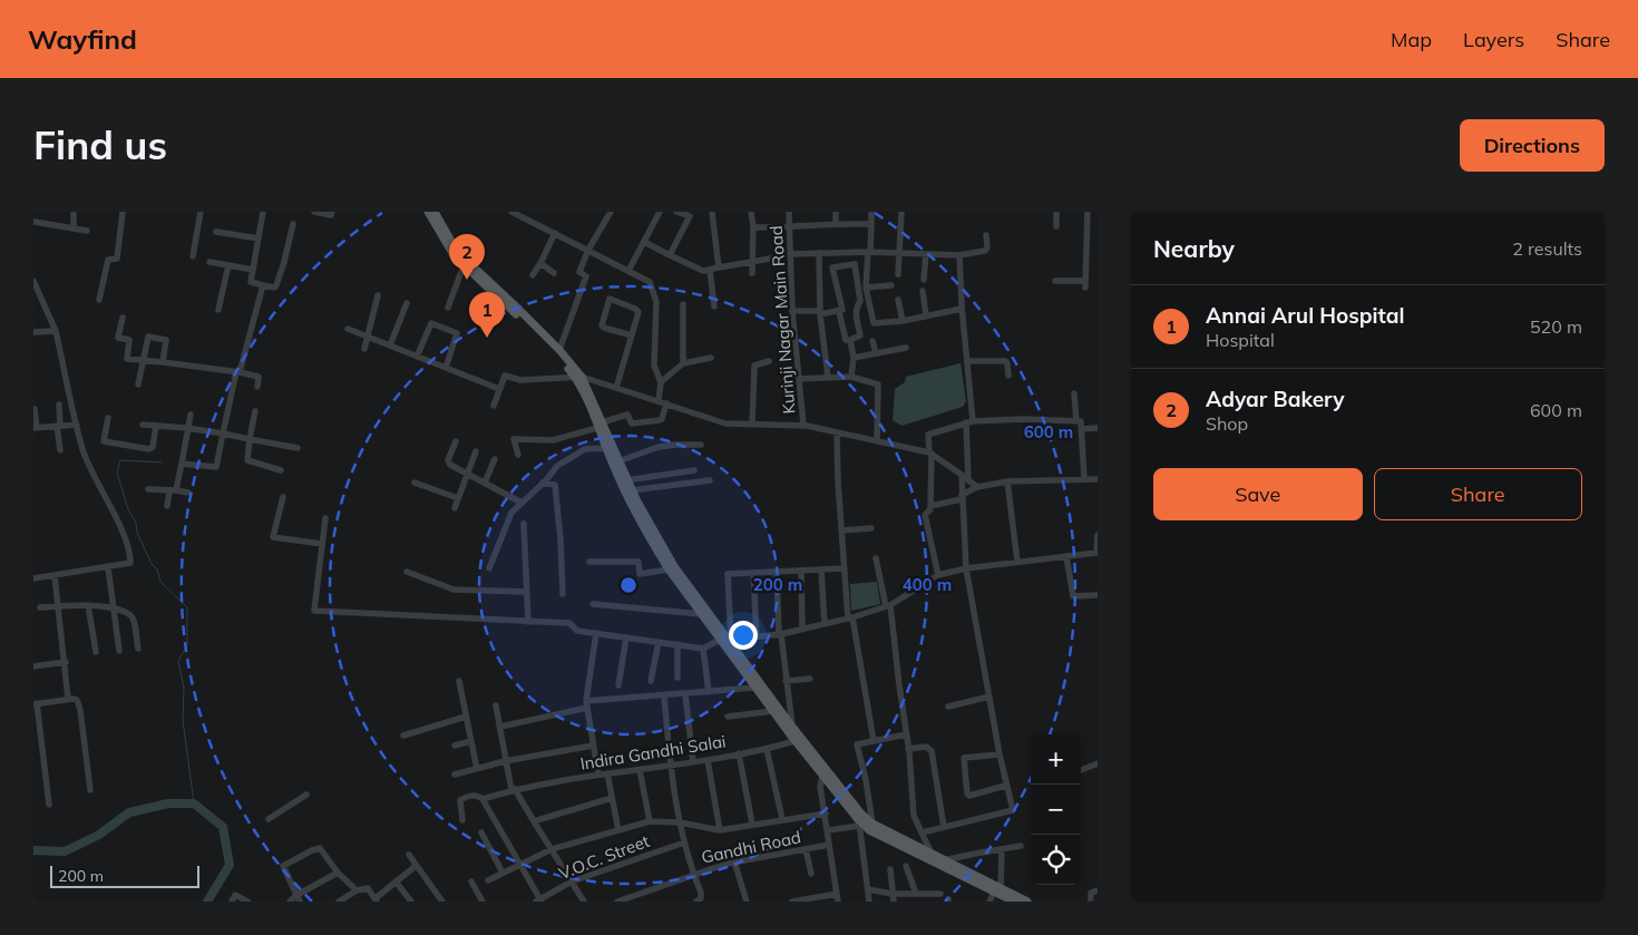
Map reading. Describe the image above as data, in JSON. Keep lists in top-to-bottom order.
{
  "streets": {
    "street": [
      "Kurinji Nagar Main Road",
      "Indira Gandhi Salai",
      "Gandhi Road",
      "V.O.C. Street"
    ]
  },
  "scale_bar": "200 m",
  "page": {
    "header": "Wayfind",
    "nav": ["Map", "Layers", "Share"],
    "buttons": [
      "Directions",
      ["Save", "Share"]
    ],
    "title": "Find us",
    "heading": ["Nearby", "2 results"],
    "pins": ["2", "1"],
    "list": [
      {
        "mark": "1",
        "name": "Annai Arul Hospital",
        "note": "Hospital",
        "value": "520 m"
      },
      {
        "mark": "2",
        "name": "Adyar Bakery",
        "note": "Shop",
        "value": "600 m"
      }
    ],
    "map_buttons": ["+", "−"],
    "scale": "200 m"
  },
  "rings": ["600 m", "200 m", "400 m"]
}
